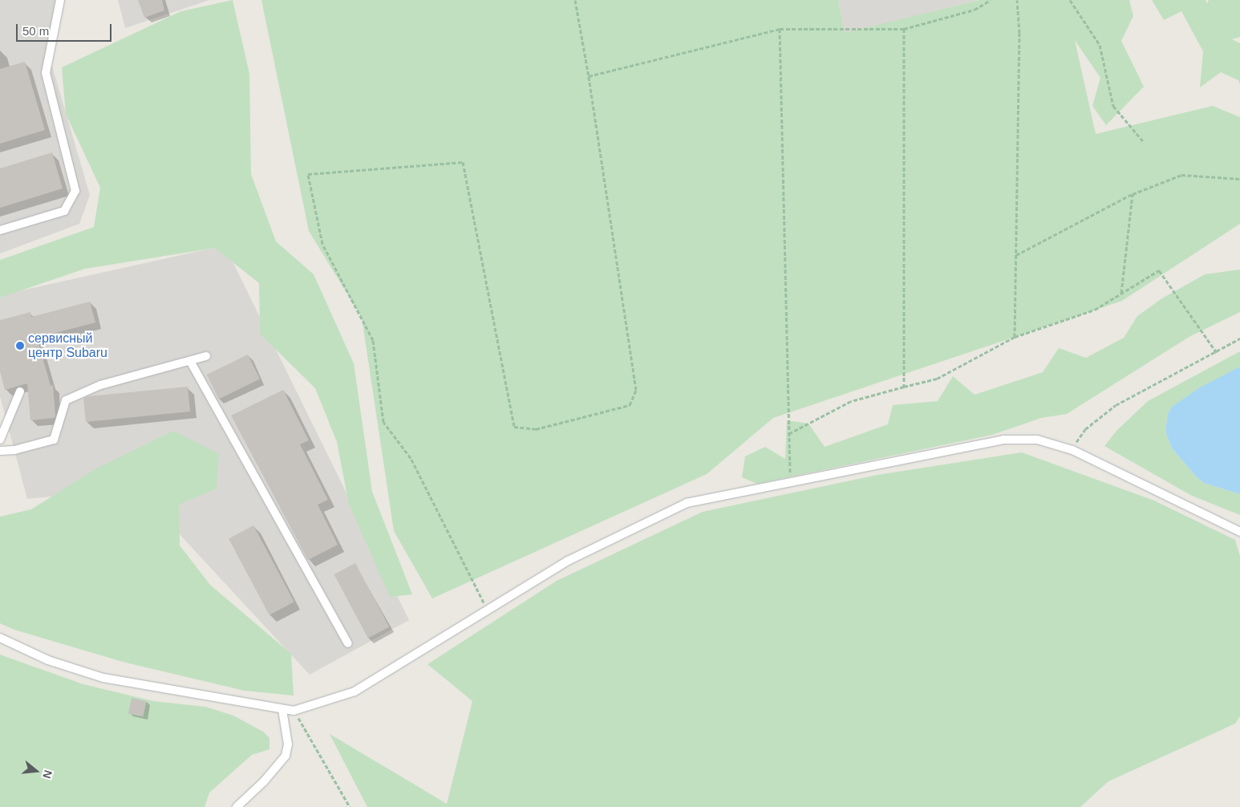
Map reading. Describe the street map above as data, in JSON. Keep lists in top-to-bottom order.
{
  "places": ["сервисный центр Subaru"],
  "scale_bar": "50 m",
  "north": "right"
}
